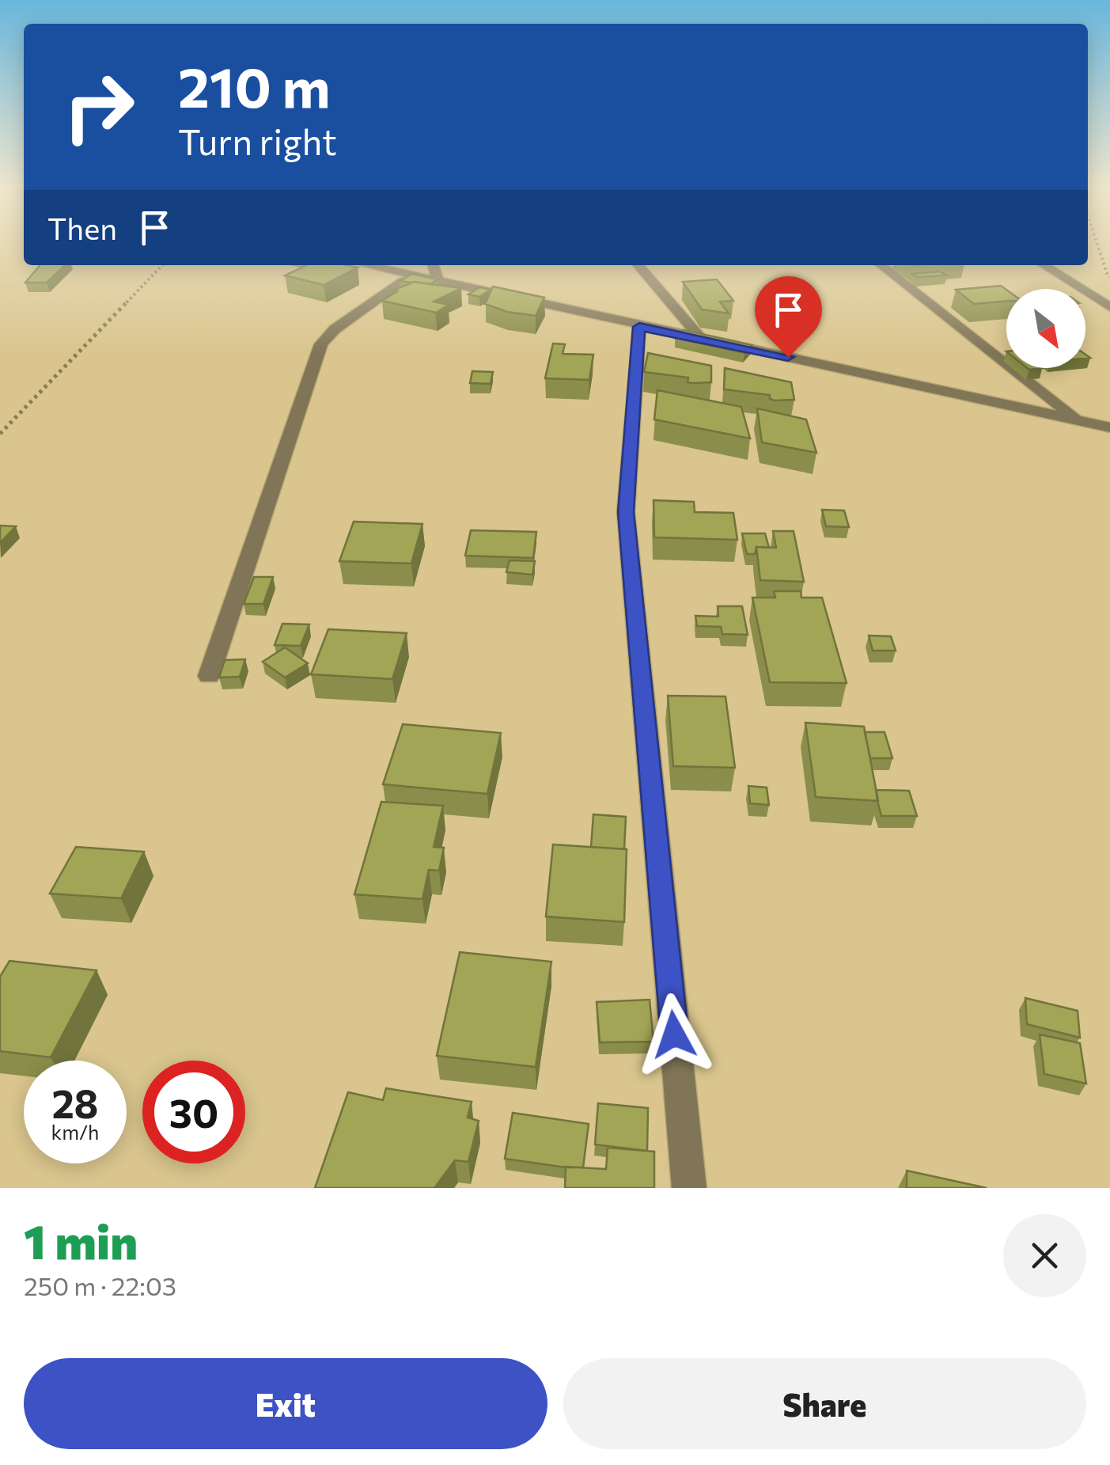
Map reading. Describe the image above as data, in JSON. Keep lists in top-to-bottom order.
{
  "north": "bottom right",
  "page": {
    "turn": ["210 m", "Turn right"],
    "then": "Then",
    "speed": "28 km/h",
    "limit": "30",
    "heading": ["1 min", "250 m · 22:03"],
    "buttons": ["Exit", "Share"]
  }
}
